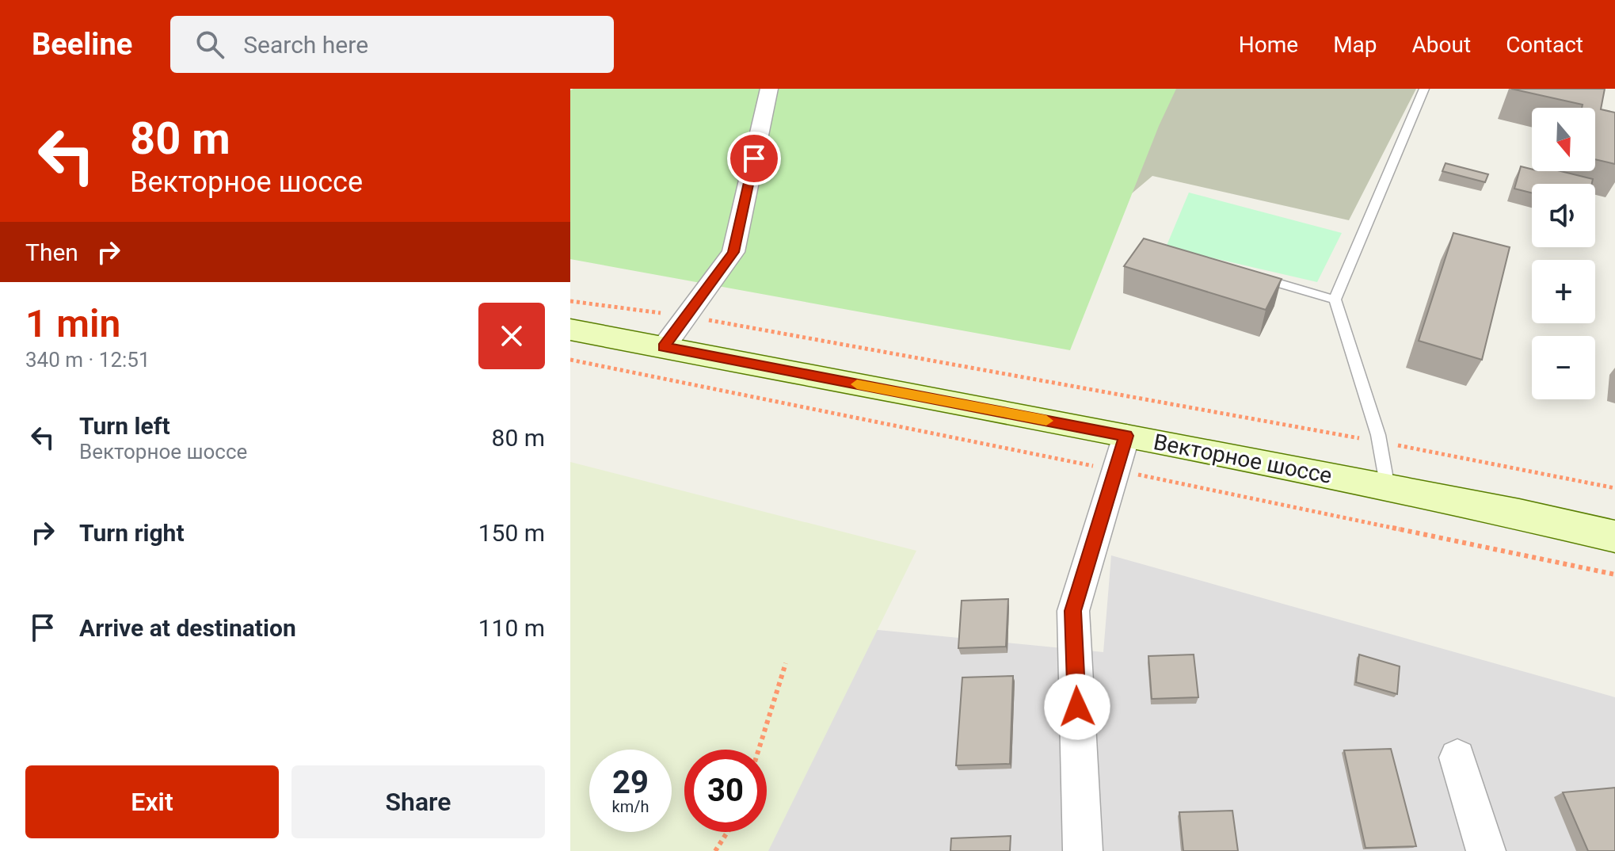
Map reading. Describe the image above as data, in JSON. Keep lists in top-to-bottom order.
{
  "streets": {
    "main road": ["Векторное шоссе"]
  },
  "north": "bottom",
  "page": {
    "header": "Beeline",
    "search": "Search here",
    "nav": [
      "Home",
      "Map",
      "About",
      "Contact"
    ],
    "turn": ["80 m", "Векторное шоссе"],
    "map_buttons": ["+", "−"],
    "then": "Then",
    "heading": ["1 min", "340 m · 12:51"],
    "list": [
      {
        "name": "Turn left",
        "note": "Векторное шоссе",
        "value": "80 m"
      },
      {
        "name": "Turn right",
        "value": "150 m"
      },
      {
        "name": "Arrive at destination",
        "value": "110 m"
      }
    ],
    "speed": "29 km/h",
    "limit": "30",
    "buttons": ["Exit", "Share"]
  }
}
